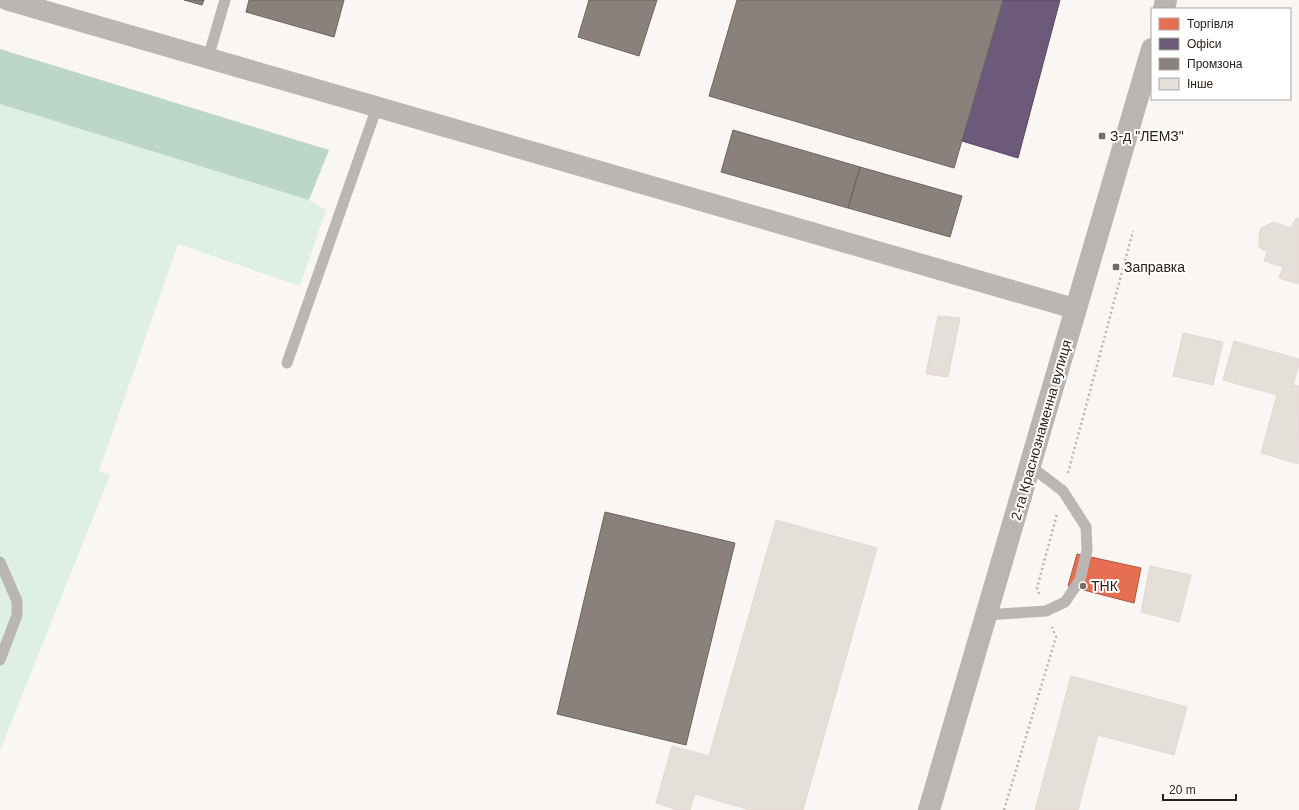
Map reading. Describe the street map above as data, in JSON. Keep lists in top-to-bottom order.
{
  "streets": {
    "street": ["2-га Краснознаменна вулиця"]
  },
  "places": {
    "transit": ["З-д \"ЛЕМЗ\"", "Заправка"],
    "other": ["ТНК"]
  },
  "legend": [
    "Торгівля",
    "Офіси",
    "Промзона",
    "Інше"
  ],
  "scale_bar": "20 m"
}
